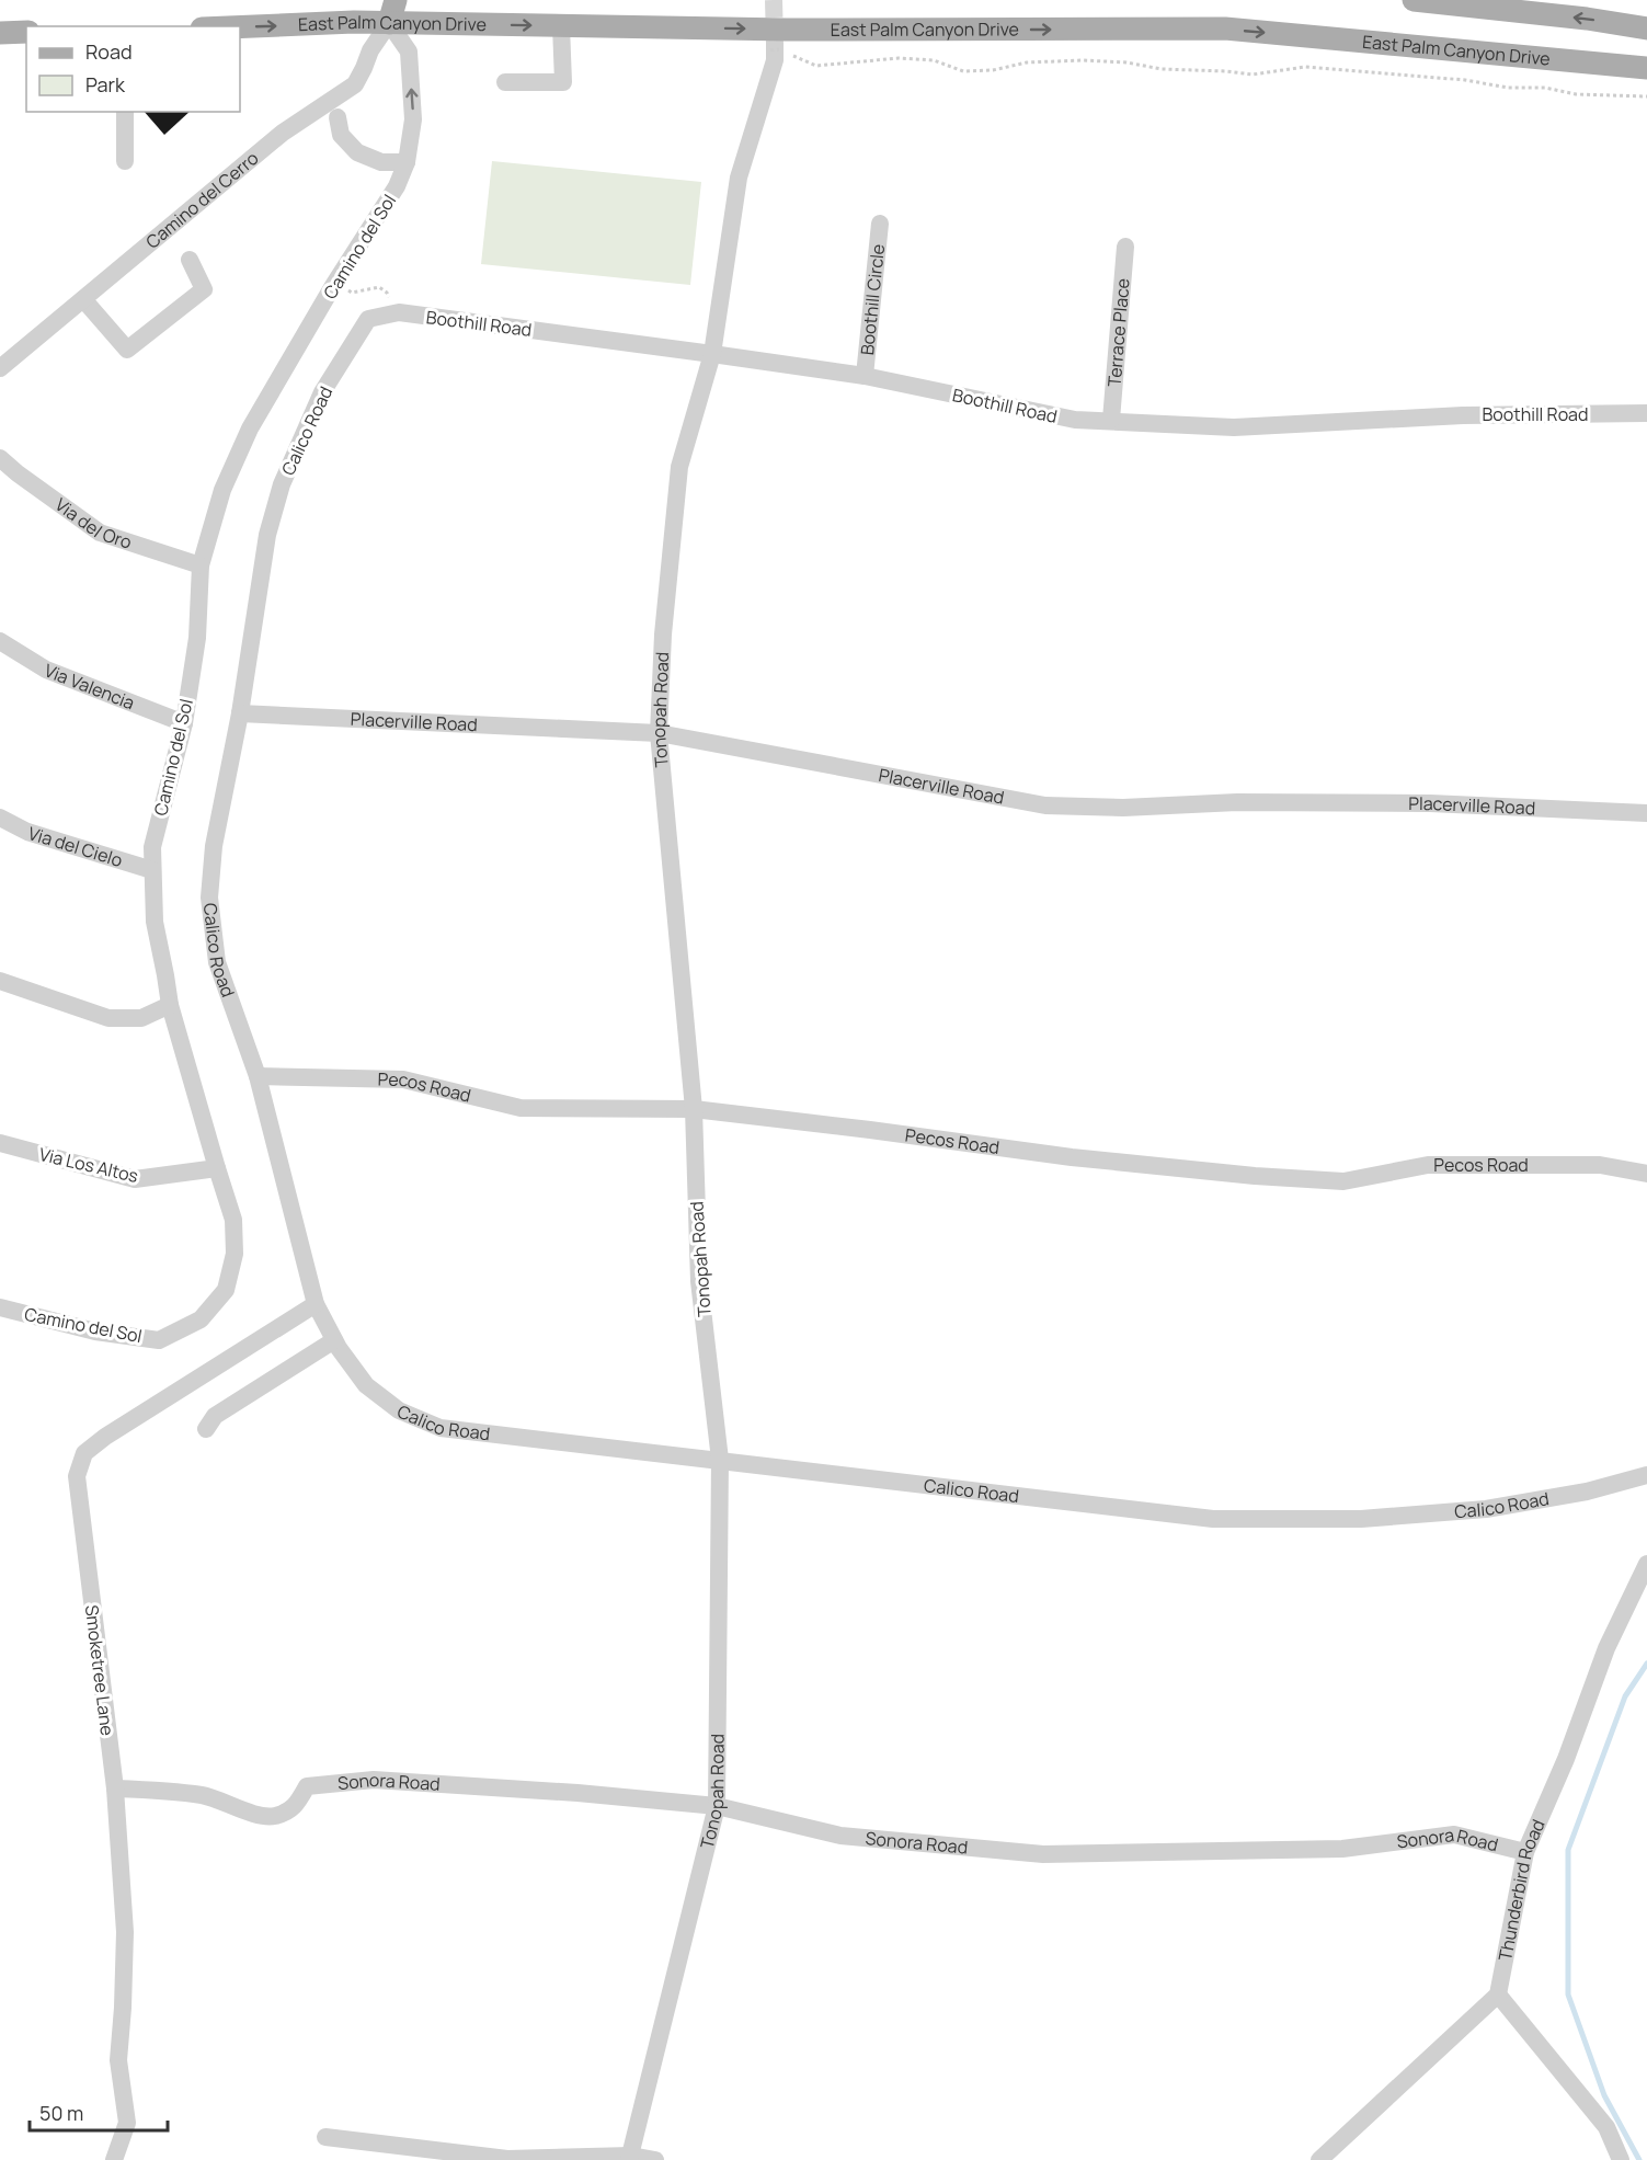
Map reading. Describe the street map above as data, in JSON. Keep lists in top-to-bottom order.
{
  "streets": {
    "main road": ["East Palm Canyon Drive"],
    "street": [
      "Camino del Cerro",
      "Camino del Sol",
      "Boothill Circle",
      "Boothill Road",
      "Terrace Place",
      "Calico Road",
      "Via del Oro",
      "Via Valencia",
      "Tonopah Road",
      "Placerville Road",
      "Via del Cielo",
      "Pecos Road",
      "Via Los Altos",
      "Smoketree Lane",
      "Sonora Road",
      "Thunderbird Road"
    ]
  },
  "crossings": [
    ["East Palm Canyon Drive", "Camino del Sol"],
    ["Camino del Sol", "Via del Oro"],
    ["Camino del Sol", "Via Valencia"],
    ["Camino del Sol", "Via del Cielo"],
    ["Camino del Sol", "Via Los Altos"],
    ["Boothill Circle", "Boothill Road"],
    ["Boothill Road", "Terrace Place"],
    ["Boothill Road", "Calico Road"],
    ["Boothill Road", "Tonopah Road"],
    ["Calico Road", "Tonopah Road"],
    ["Calico Road", "Placerville Road"],
    ["Calico Road", "Pecos Road"],
    ["Calico Road", "Smoketree Lane"],
    ["Tonopah Road", "Placerville Road"],
    ["Tonopah Road", "Pecos Road"],
    ["Tonopah Road", "Sonora Road"],
    ["Smoketree Lane", "Sonora Road"],
    ["Sonora Road", "Thunderbird Road"]
  ],
  "one_way": ["East Palm Canyon Drive"],
  "legend": ["Road", "Park"],
  "scale_bar": "50 m"
}
